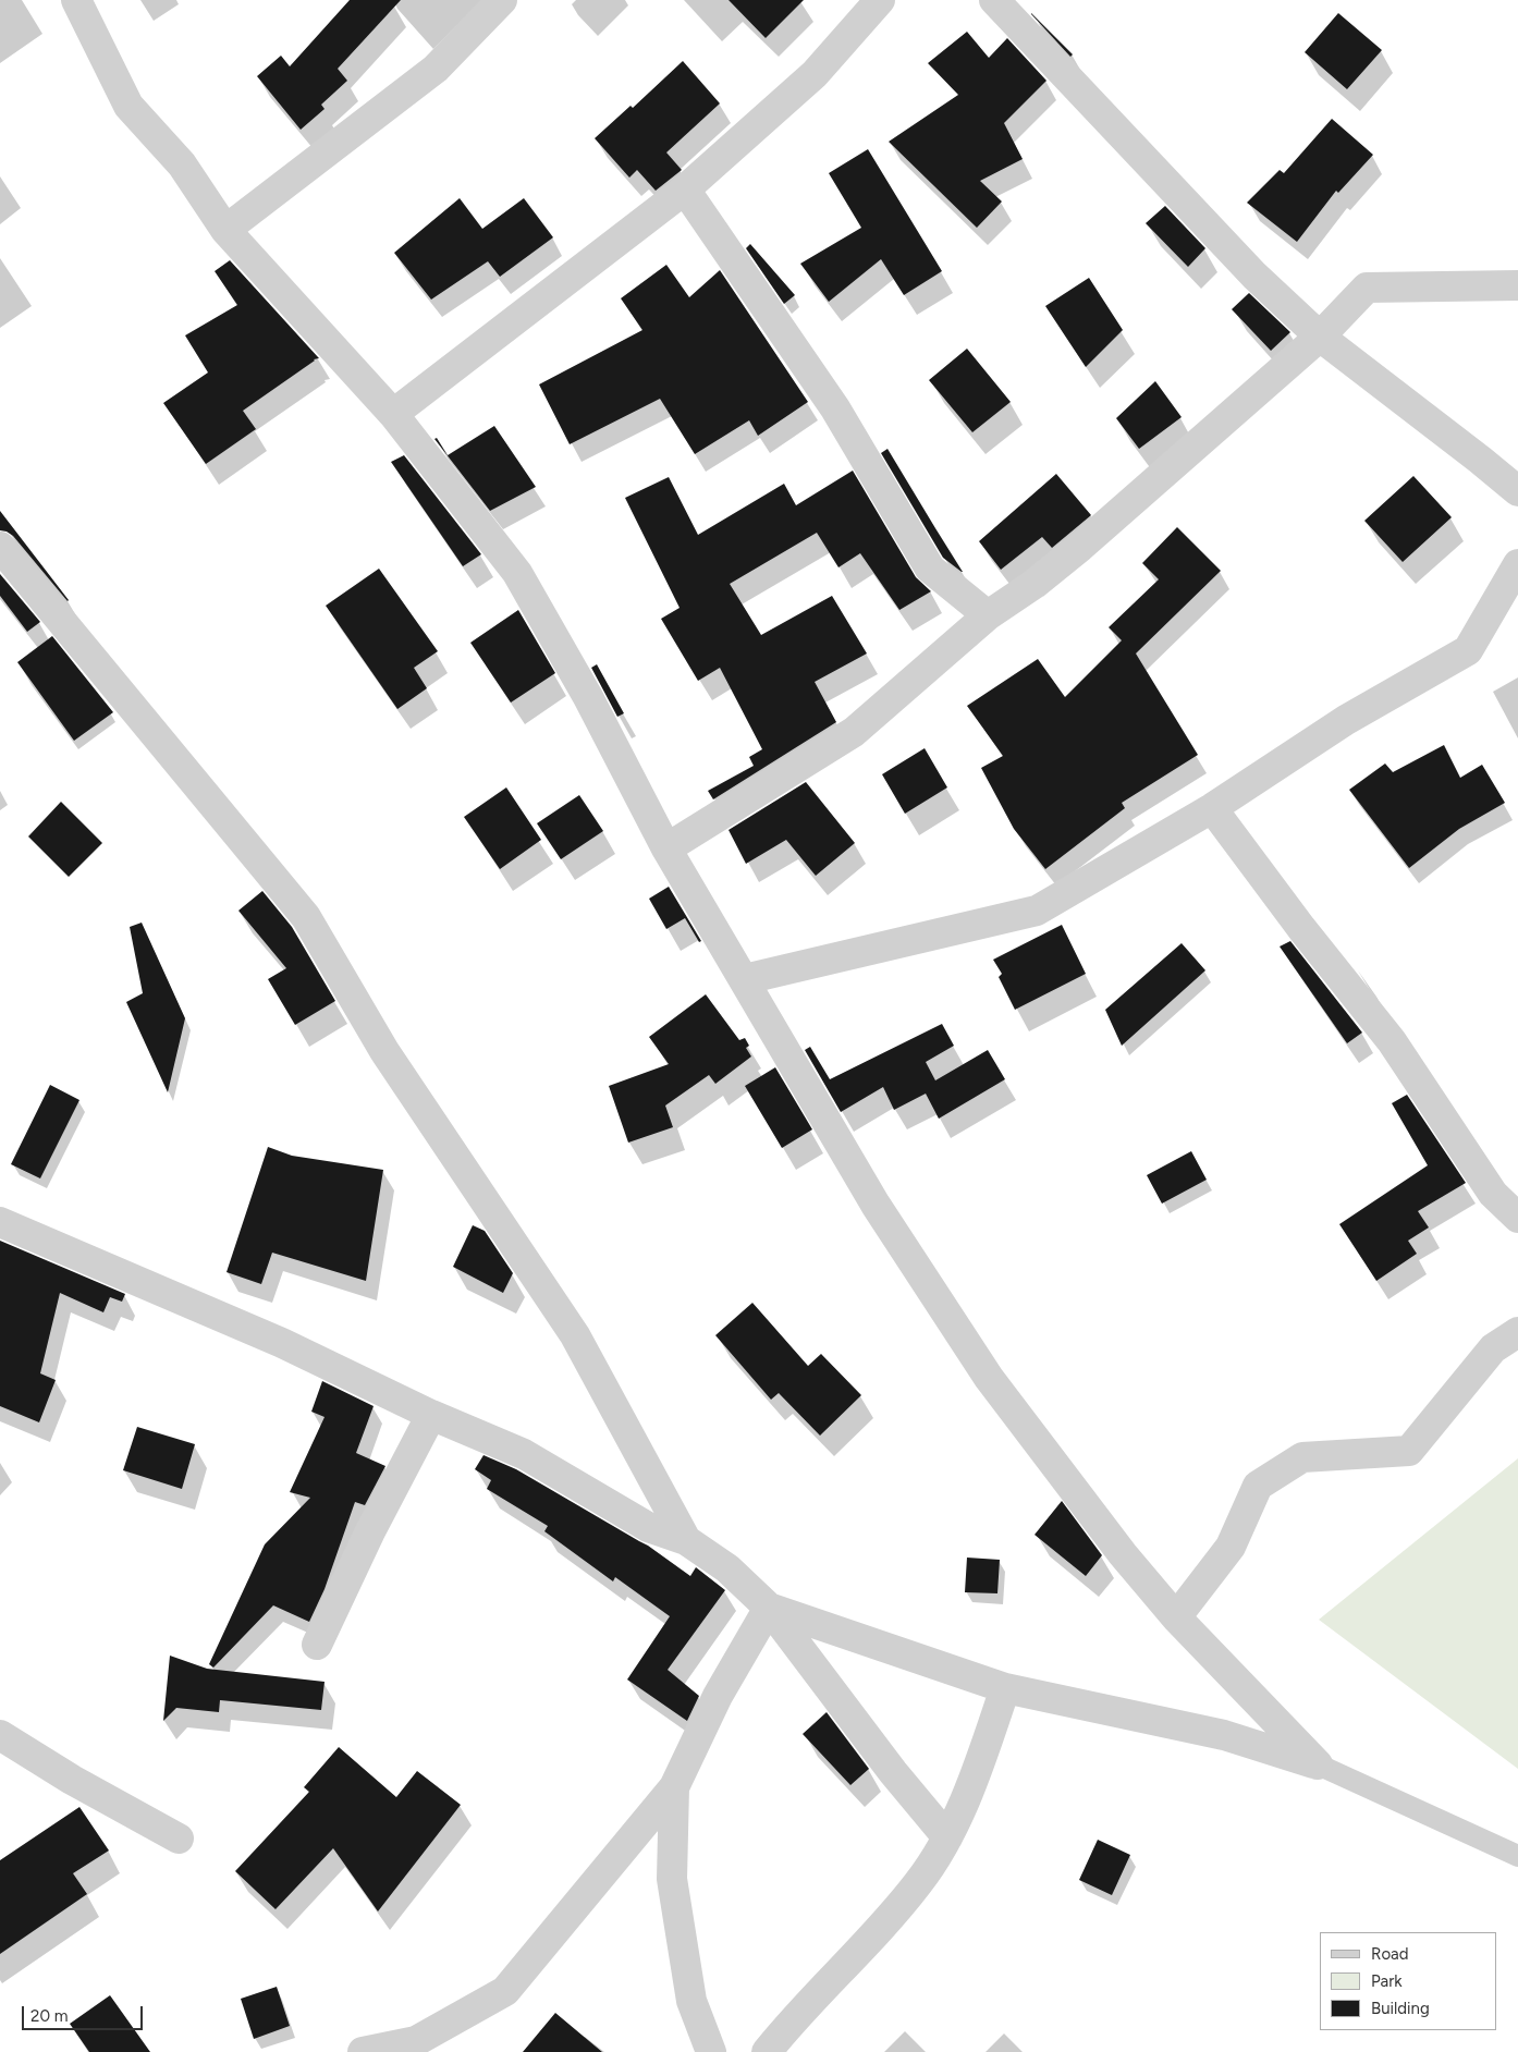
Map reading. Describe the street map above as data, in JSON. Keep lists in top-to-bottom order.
{
  "legend": ["Road", "Park", "Building"],
  "scale_bar": "20 m"
}
